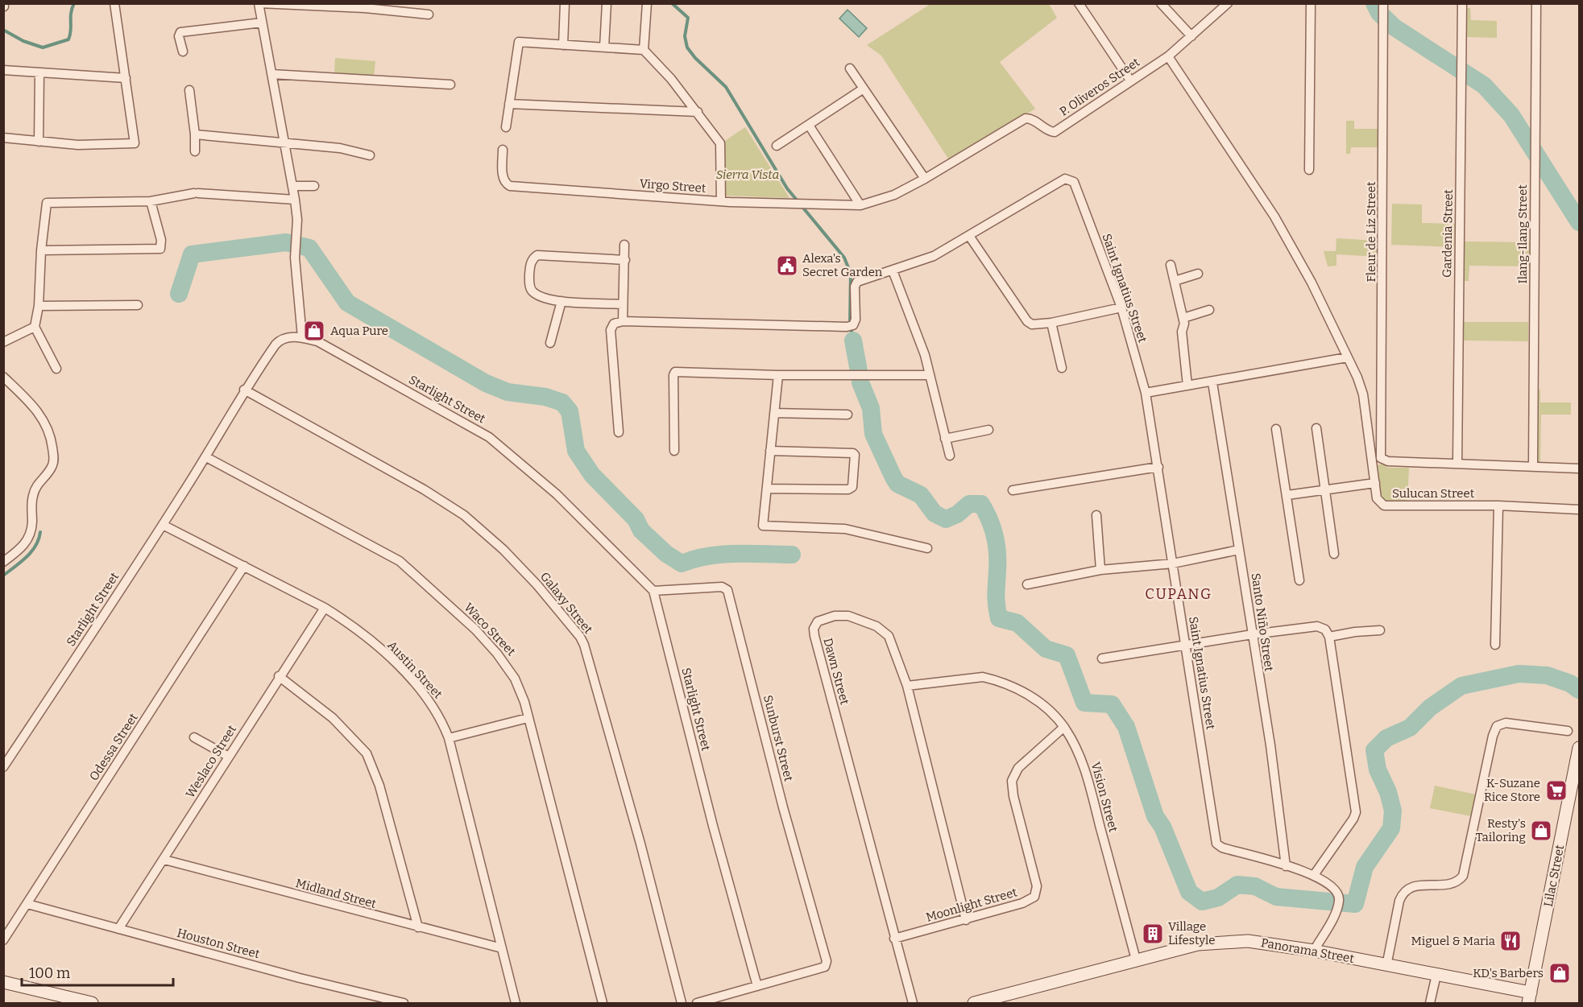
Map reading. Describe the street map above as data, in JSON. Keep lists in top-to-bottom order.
{
  "streets": {
    "street": [
      "P. Oliveros Street",
      "Virgo Street",
      "Fleur de Liz Street",
      "Gardenia Street",
      "Ilang-Ilang Street",
      "Saint Ignatius Street",
      "Starlight Street",
      "Sulucan Street",
      "Galaxy Street",
      "Santo Niño Street",
      "Waco Street",
      "Austin Street",
      "Dawn Street",
      "Sunburst Street",
      "Odessa Street",
      "Weslaco Street",
      "Vision Street",
      "Lilac Street",
      "Midland Street",
      "Moonlight Street",
      "Houston Street",
      "Panorama Street"
    ]
  },
  "crossings": [
    ["P. Oliveros Street", "Virgo Street"],
    ["P. Oliveros Street", "Sulucan Street"],
    ["Fleur de Liz Street", "Gardenia Street"],
    ["Saint Ignatius Street", "Santo Niño Street"],
    ["Saint Ignatius Street", "Panorama Street"],
    ["Starlight Street", "Galaxy Street"],
    ["Starlight Street", "Waco Street"],
    ["Starlight Street", "Austin Street"],
    ["Starlight Street", "Sunburst Street"],
    ["Austin Street", "Odessa Street"],
    ["Austin Street", "Weslaco Street"],
    ["Austin Street", "Midland Street"],
    ["Dawn Street", "Vision Street"],
    ["Dawn Street", "Moonlight Street"],
    ["Odessa Street", "Houston Street"],
    ["Weslaco Street", "Midland Street"],
    ["Weslaco Street", "Houston Street"],
    ["Vision Street", "Moonlight Street"],
    ["Vision Street", "Panorama Street"],
    ["Lilac Street", "Panorama Street"]
  ],
  "districts": ["CUPANG"],
  "parks": ["Sierra Vista"],
  "places": {
    "public building": ["Alexa's Secret Garden"],
    "shop": ["Aqua Pure", "Resty's Tailoring", "KD's Barbers"],
    "supermarket": ["K-Suzane Rice Store"],
    "building": ["Village Lifestyle"],
    "restaurant": ["Miguel & Maria"]
  },
  "scale_bar": "100 m"
}
